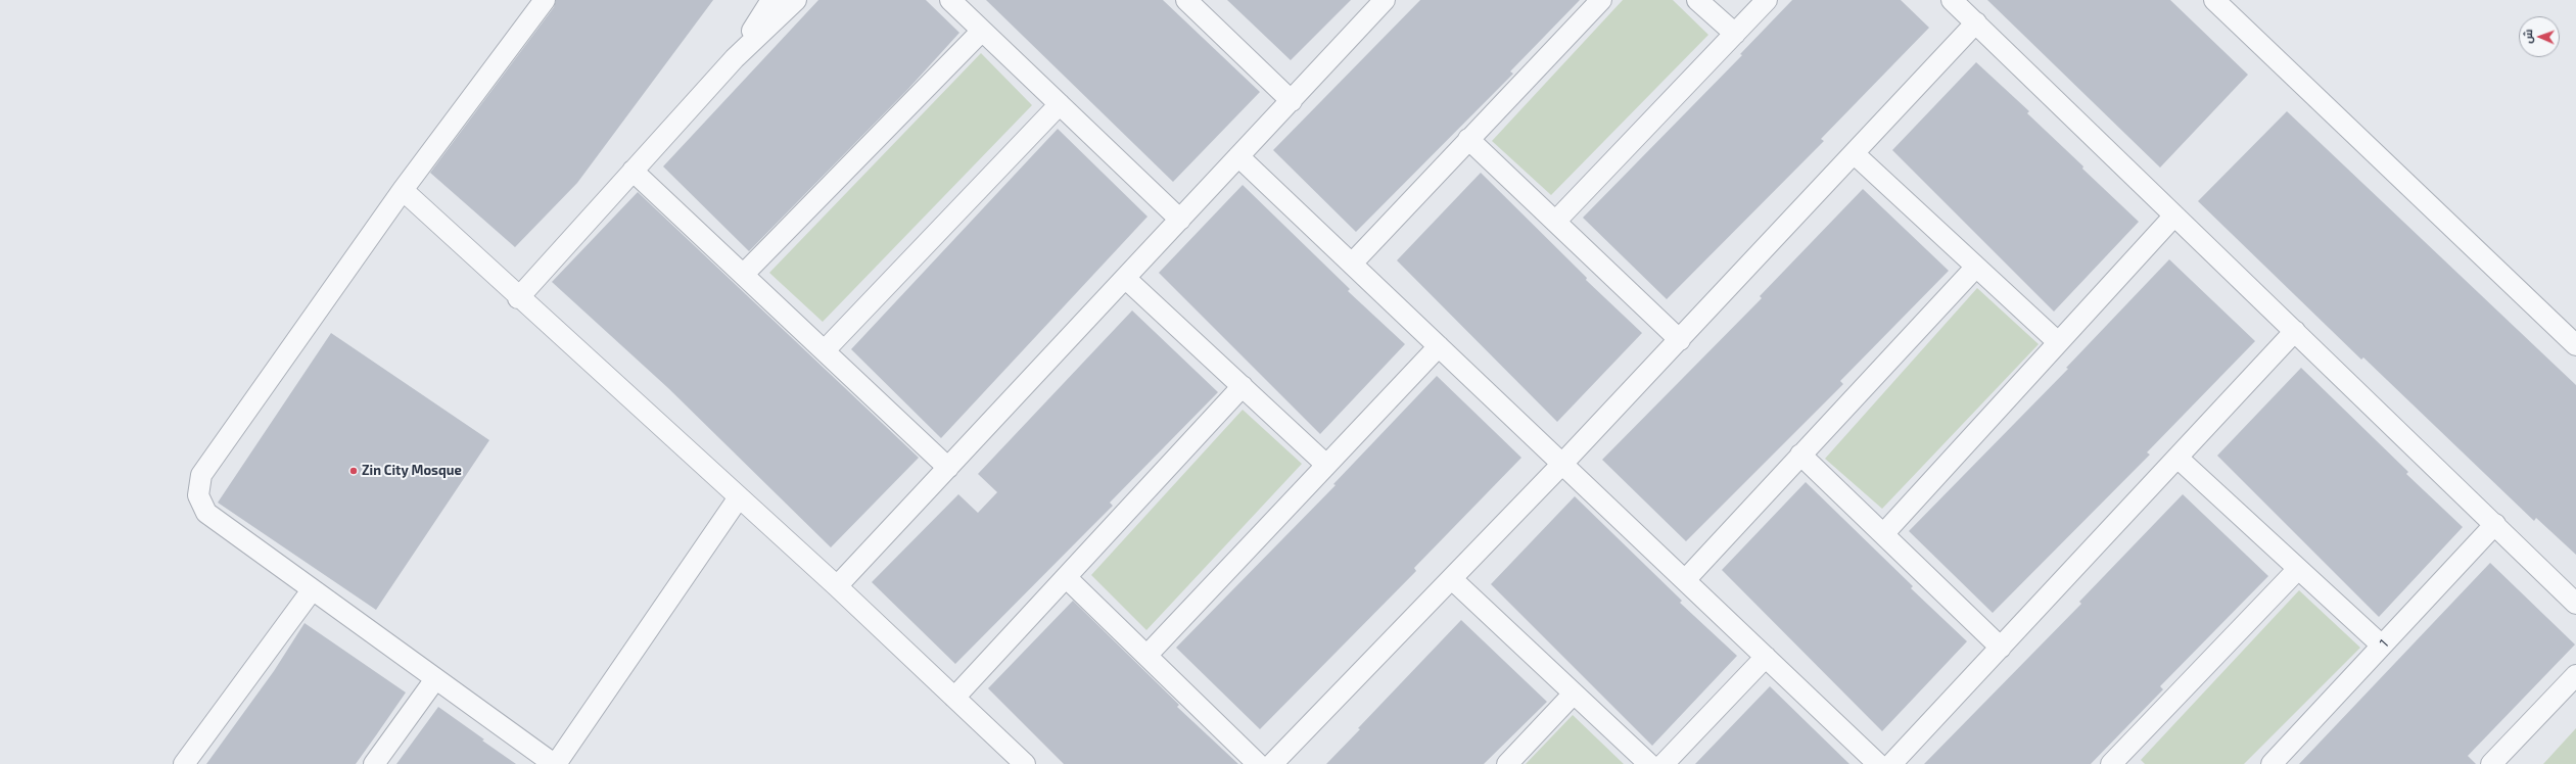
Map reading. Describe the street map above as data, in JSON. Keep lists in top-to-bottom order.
{
  "streets": {
    "street": ["1"]
  },
  "places": ["Zin City Mosque"],
  "north": "left"
}
